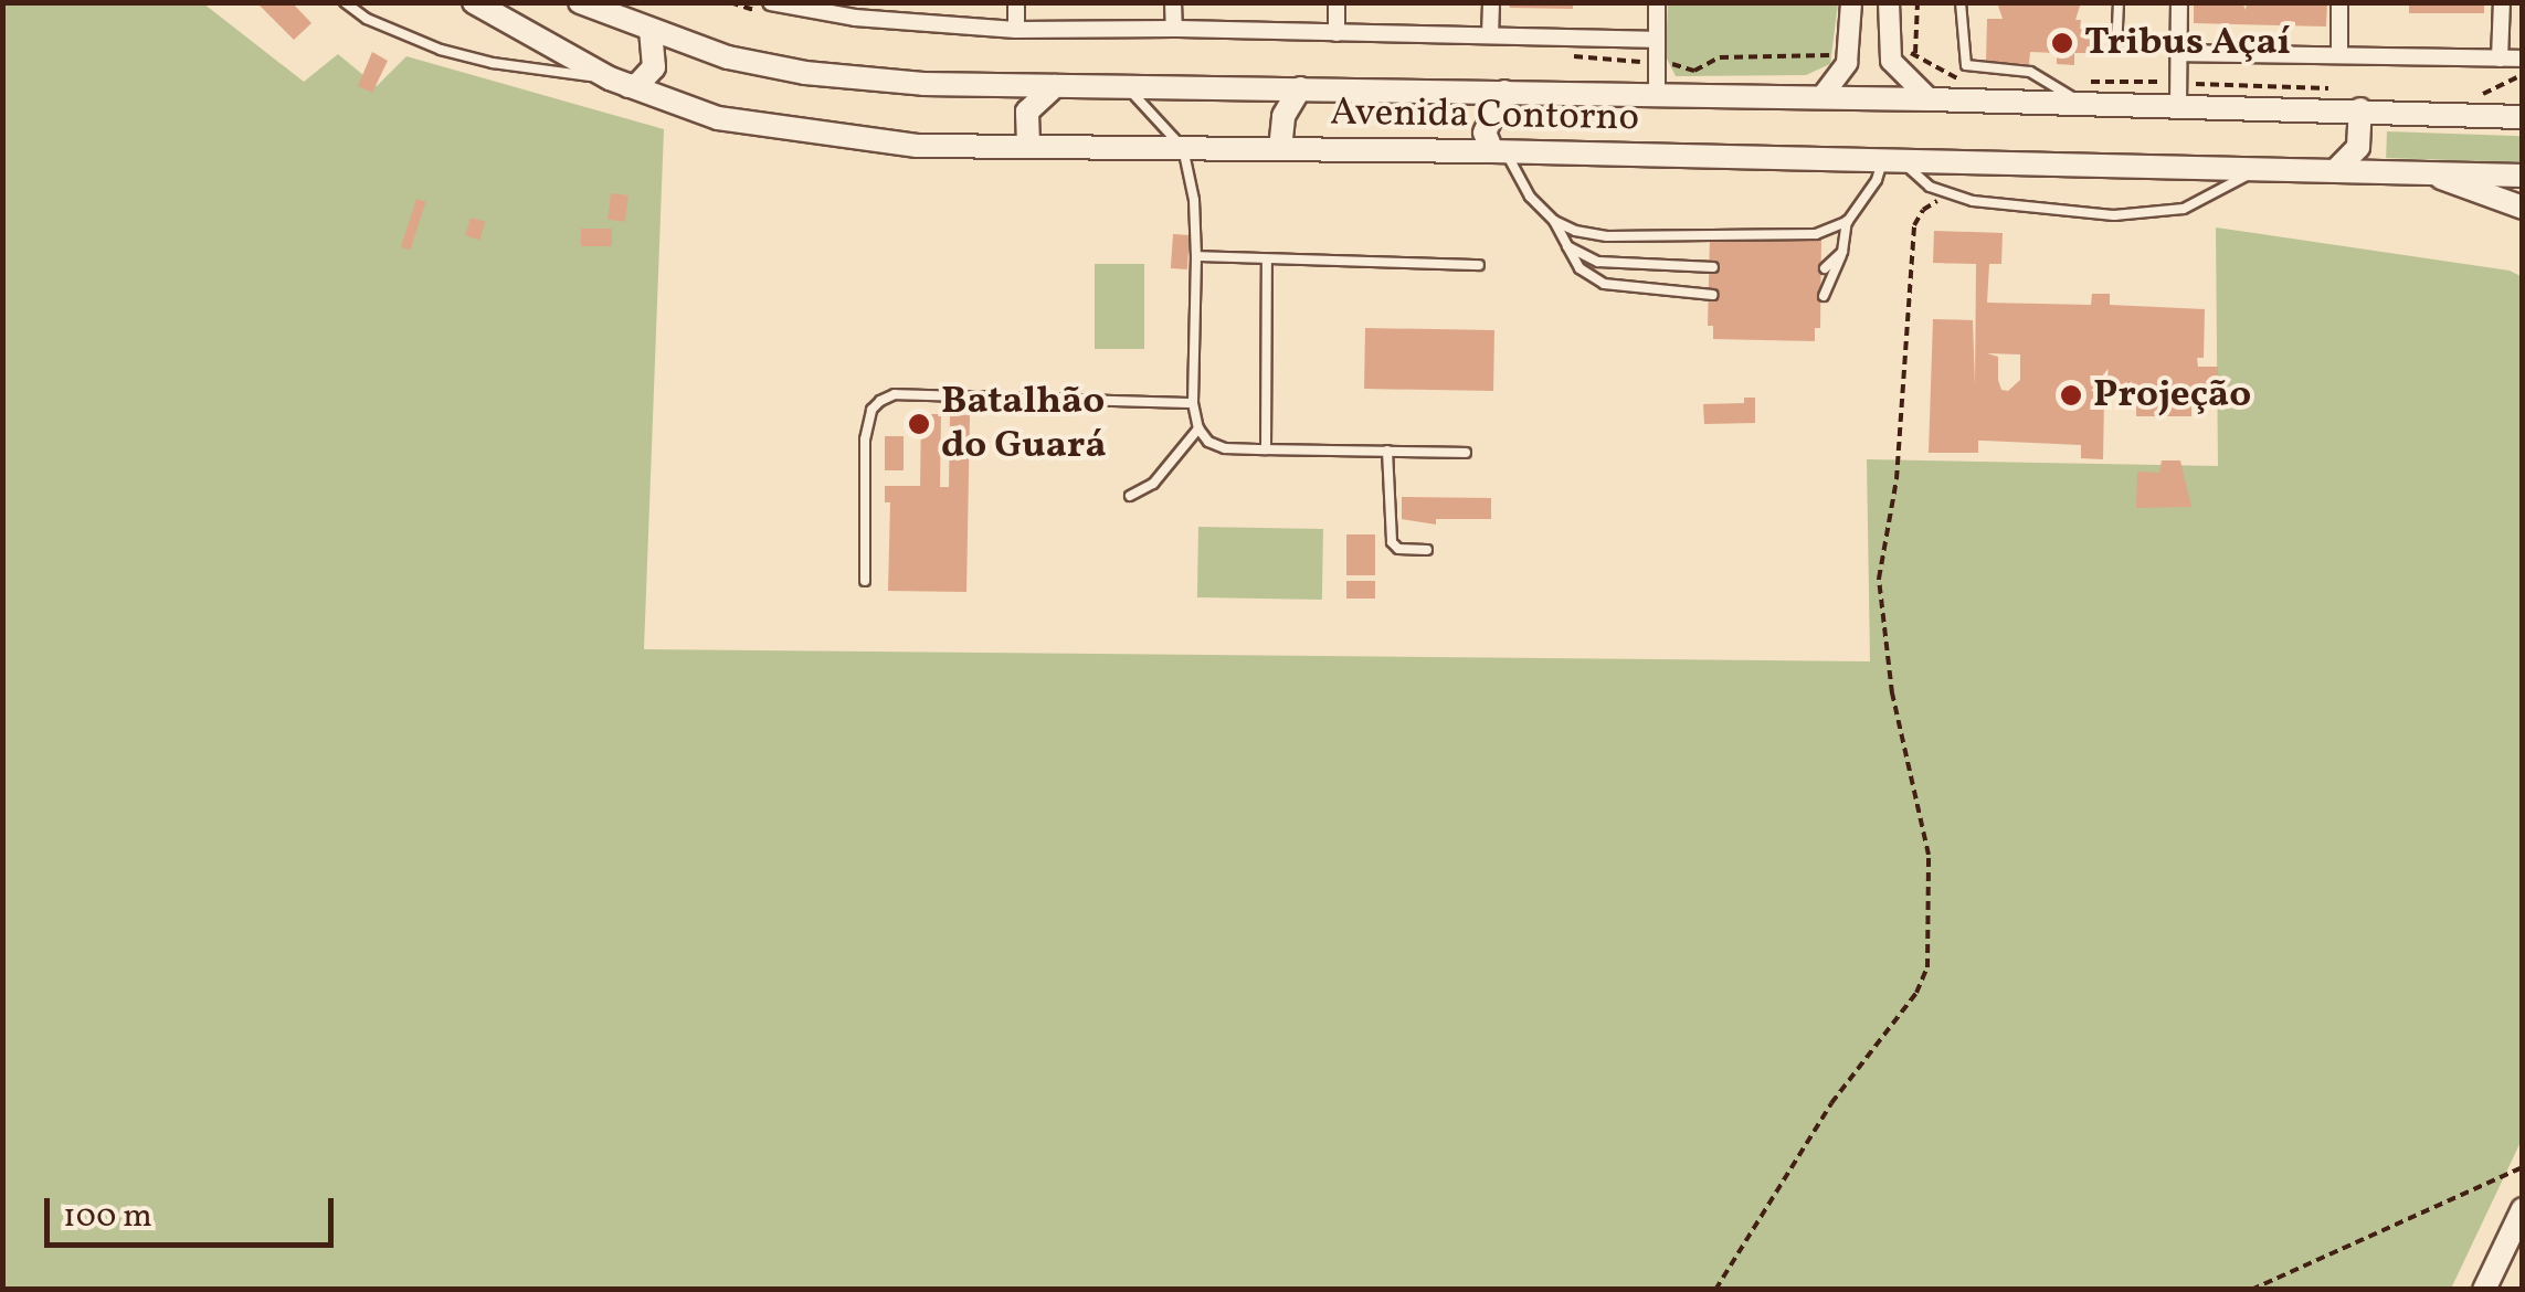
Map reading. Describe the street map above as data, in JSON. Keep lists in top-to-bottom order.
{
  "streets": {
    "main road": ["Avenida Contorno"]
  },
  "places": ["Tribus Açaí", "Projeção", "Batalhão do Guará"],
  "scale_bar": "100 m"
}
